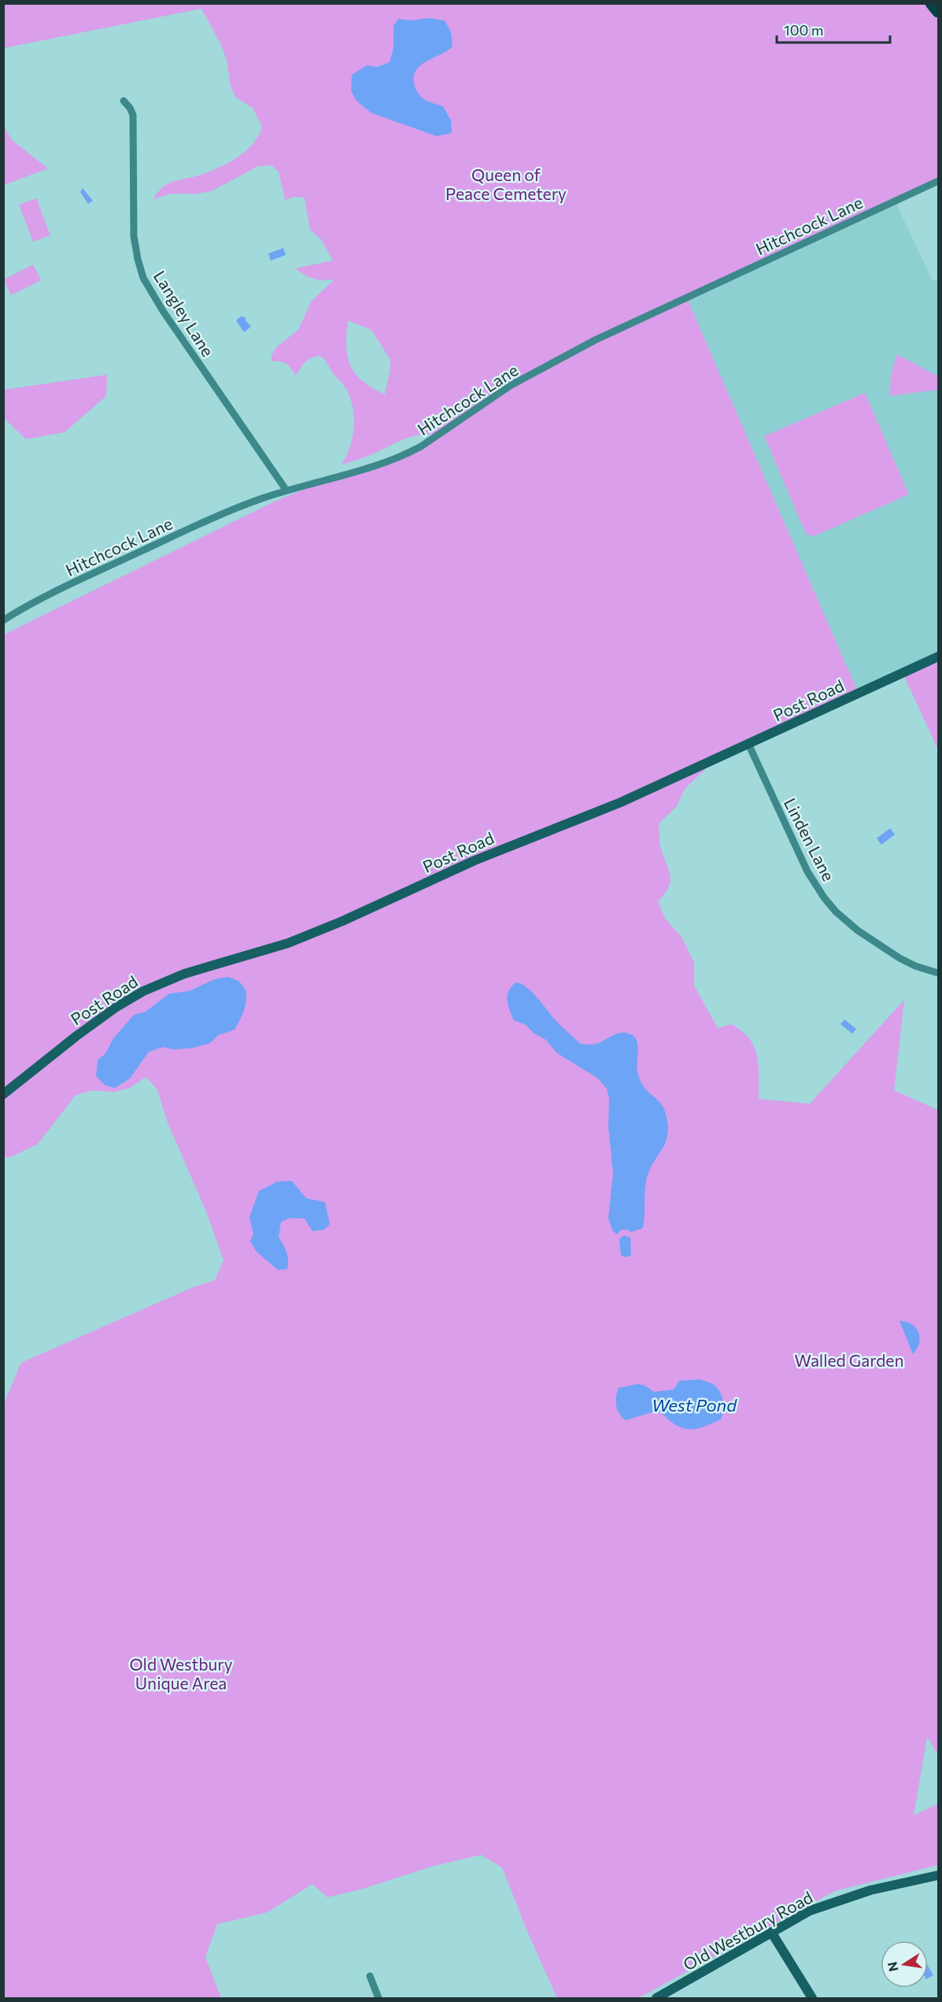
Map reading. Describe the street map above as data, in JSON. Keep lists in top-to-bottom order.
{
  "streets": {
    "main road": ["Post Road", "Old Westbury Road"],
    "street": ["Hitchcock Lane", "Langley Lane", "Linden Lane"]
  },
  "crossings": [
    ["Hitchcock Lane", "Langley Lane"],
    ["Post Road", "Linden Lane"]
  ],
  "water": ["West Pond"],
  "parks": ["Queen of Peace Cemetery", "Walled Garden", "Old Westbury Unique Area"],
  "scale_bar": "100 m",
  "north": "left"
}
